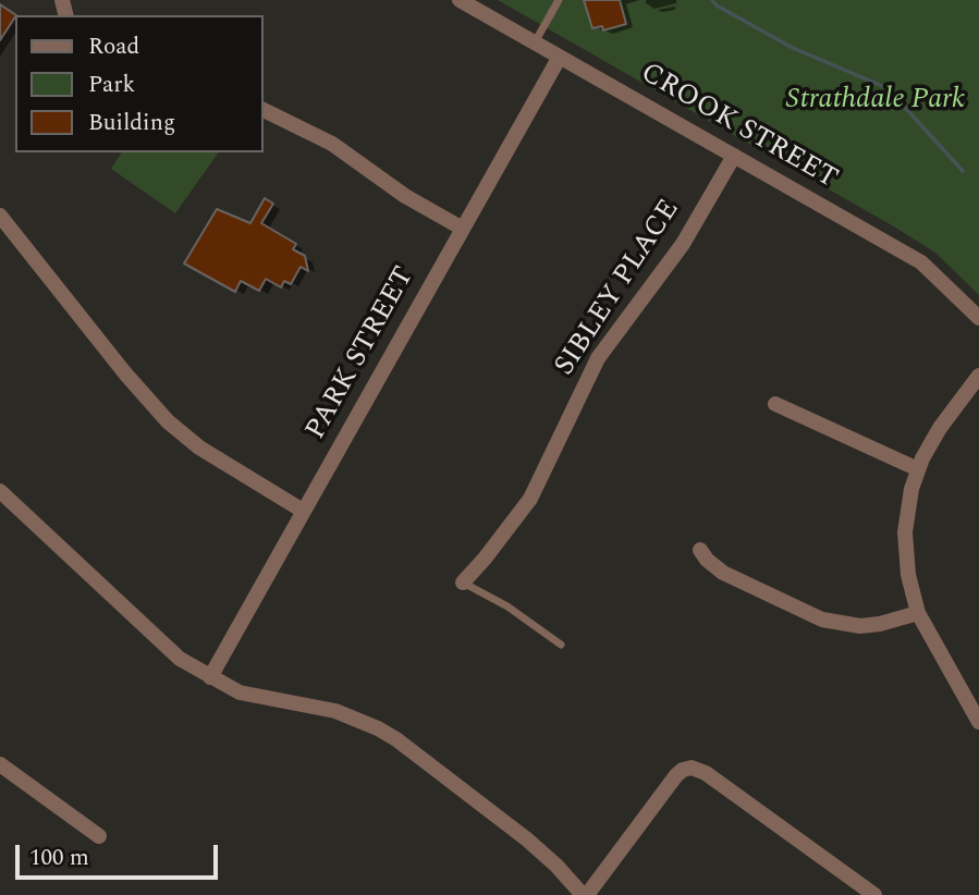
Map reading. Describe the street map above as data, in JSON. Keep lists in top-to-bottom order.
{
  "streets": {
    "street": ["CROOK STREET", "SIBLEY PLACE", "PARK STREET"]
  },
  "crossings": [
    ["CROOK STREET", "SIBLEY PLACE"],
    ["CROOK STREET", "PARK STREET"]
  ],
  "parks": ["Strathdale Park"],
  "legend": ["Road", "Park", "Building"],
  "scale_bar": "100 m"
}
